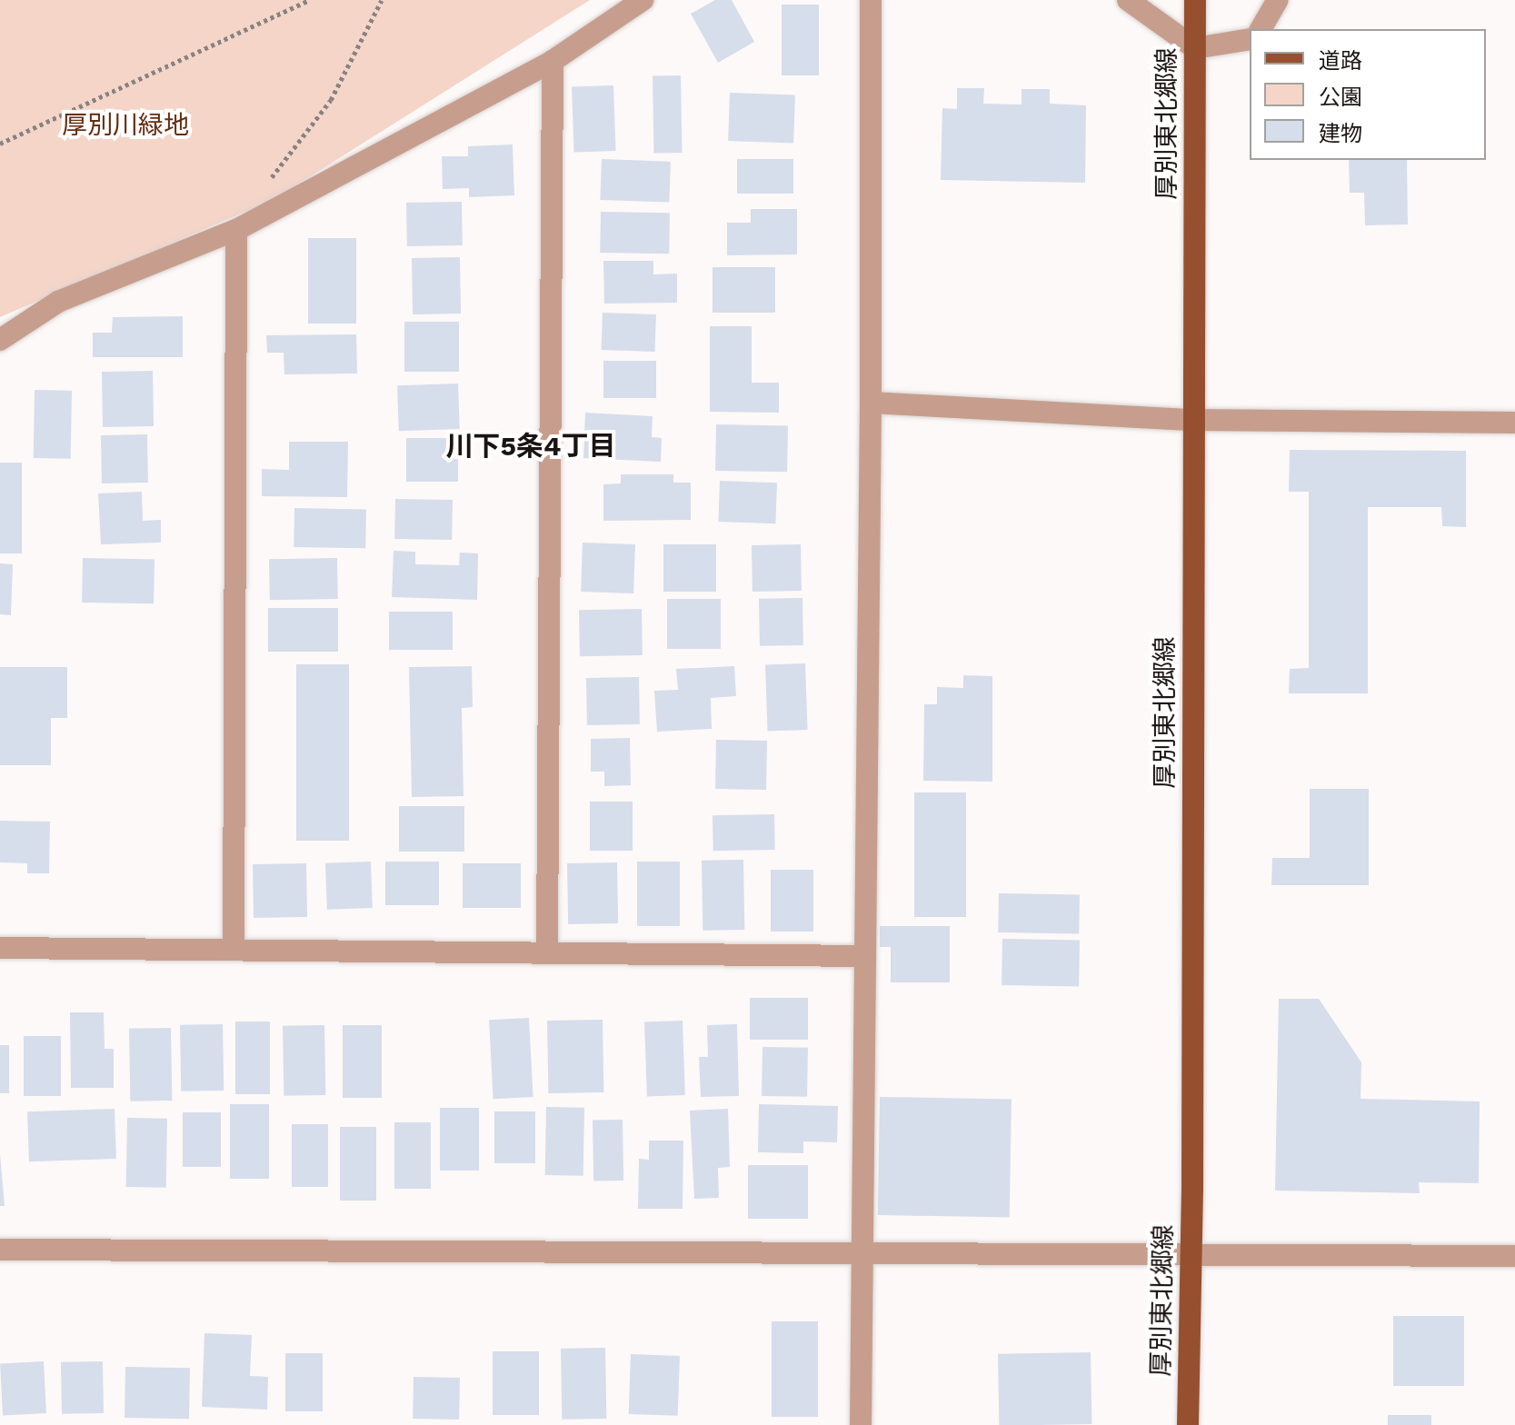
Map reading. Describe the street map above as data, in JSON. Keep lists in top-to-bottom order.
{
  "streets": {
    "main road": ["厚別東北郷線"]
  },
  "districts": ["川下5条4丁目"],
  "parks": ["厚別川緑地"],
  "legend": ["道路", "公園", "建物"]
}
